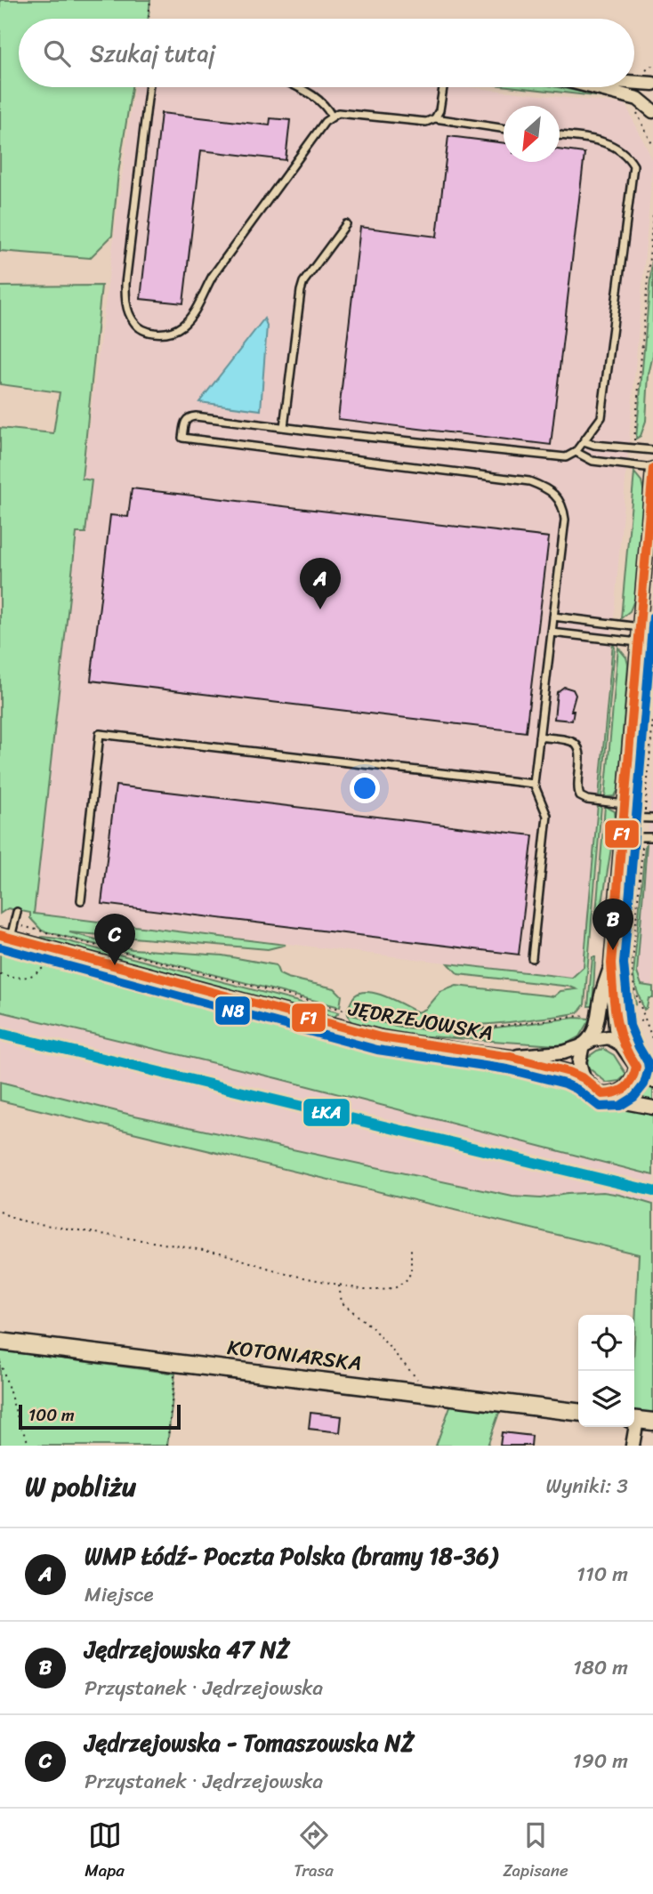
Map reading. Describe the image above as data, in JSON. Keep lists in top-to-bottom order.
{
  "streets": {
    "street": ["JĘDRZEJOWSKA", "KOTONIARSKA"]
  },
  "lines": ["transit line F1", "transit line N8", "transit line ŁKA"],
  "scale_bar": "100 m",
  "north": "bottom left",
  "page": {
    "search": "Szukaj tutaj",
    "pins": ["A", "B", "C"],
    "scale": "100 m",
    "heading": ["W pobliżu", "Wyniki: 3"],
    "list": [
      {
        "mark": "A",
        "name": "WMP Łódź- Poczta Polska (bramy 18-36)",
        "note": "Miejsce",
        "value": "110 m"
      },
      {
        "mark": "B",
        "name": "Jędrzejowska 47 NŻ",
        "note": "Przystanek · Jędrzejowska",
        "value": "180 m"
      },
      {
        "mark": "C",
        "name": "Jędrzejowska - Tomaszowska NŻ",
        "note": "Przystanek · Jędrzejowska",
        "value": "190 m"
      }
    ],
    "nav": ["Mapa", "Trasa", "Zapisane"]
  }
}
